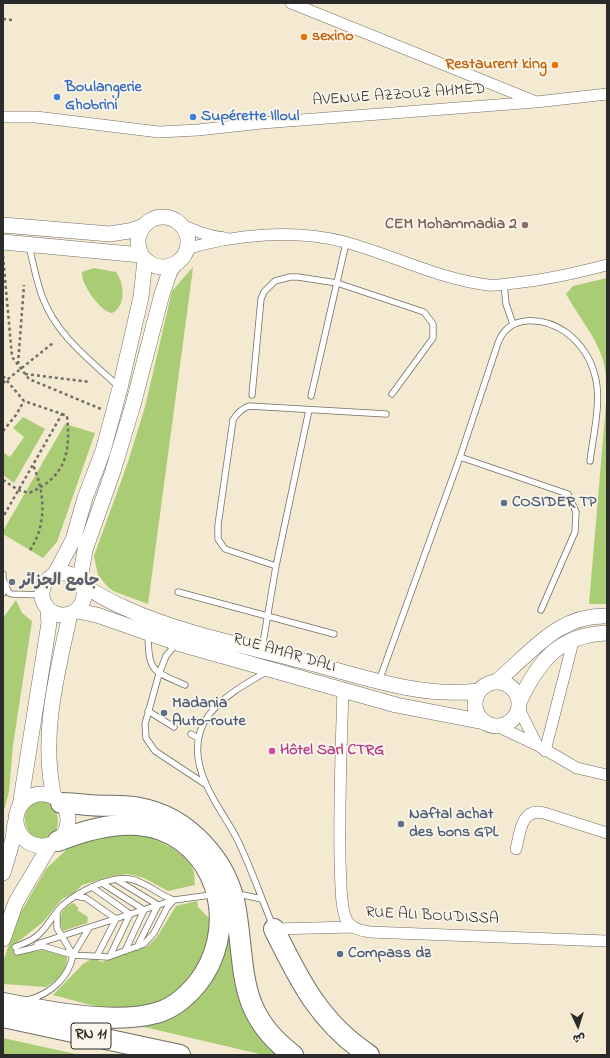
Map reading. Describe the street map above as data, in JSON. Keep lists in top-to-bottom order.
{
  "streets": {
    "highway": ["RN 11"],
    "street": ["AVENUE AZZOUZ AHMED", "RUE AMAR DALI", "RUE ALI BOUDISSA"]
  },
  "crossings": [
    ["RUE AMAR DALI", "RUE ALI BOUDISSA"]
  ],
  "places": [
    "sexino",
    "Restaurent king",
    "Boulangerie Ghobrini",
    "Supérette Illoul",
    "CEM Mohammadia 2",
    "COSIDER TP",
    "جامع الجزائر",
    "Madania Auto-route",
    "Hôtel Sarl CTRG",
    "Naftal achat des bons GPL",
    "Compass dz"
  ],
  "north": "bottom"
}
